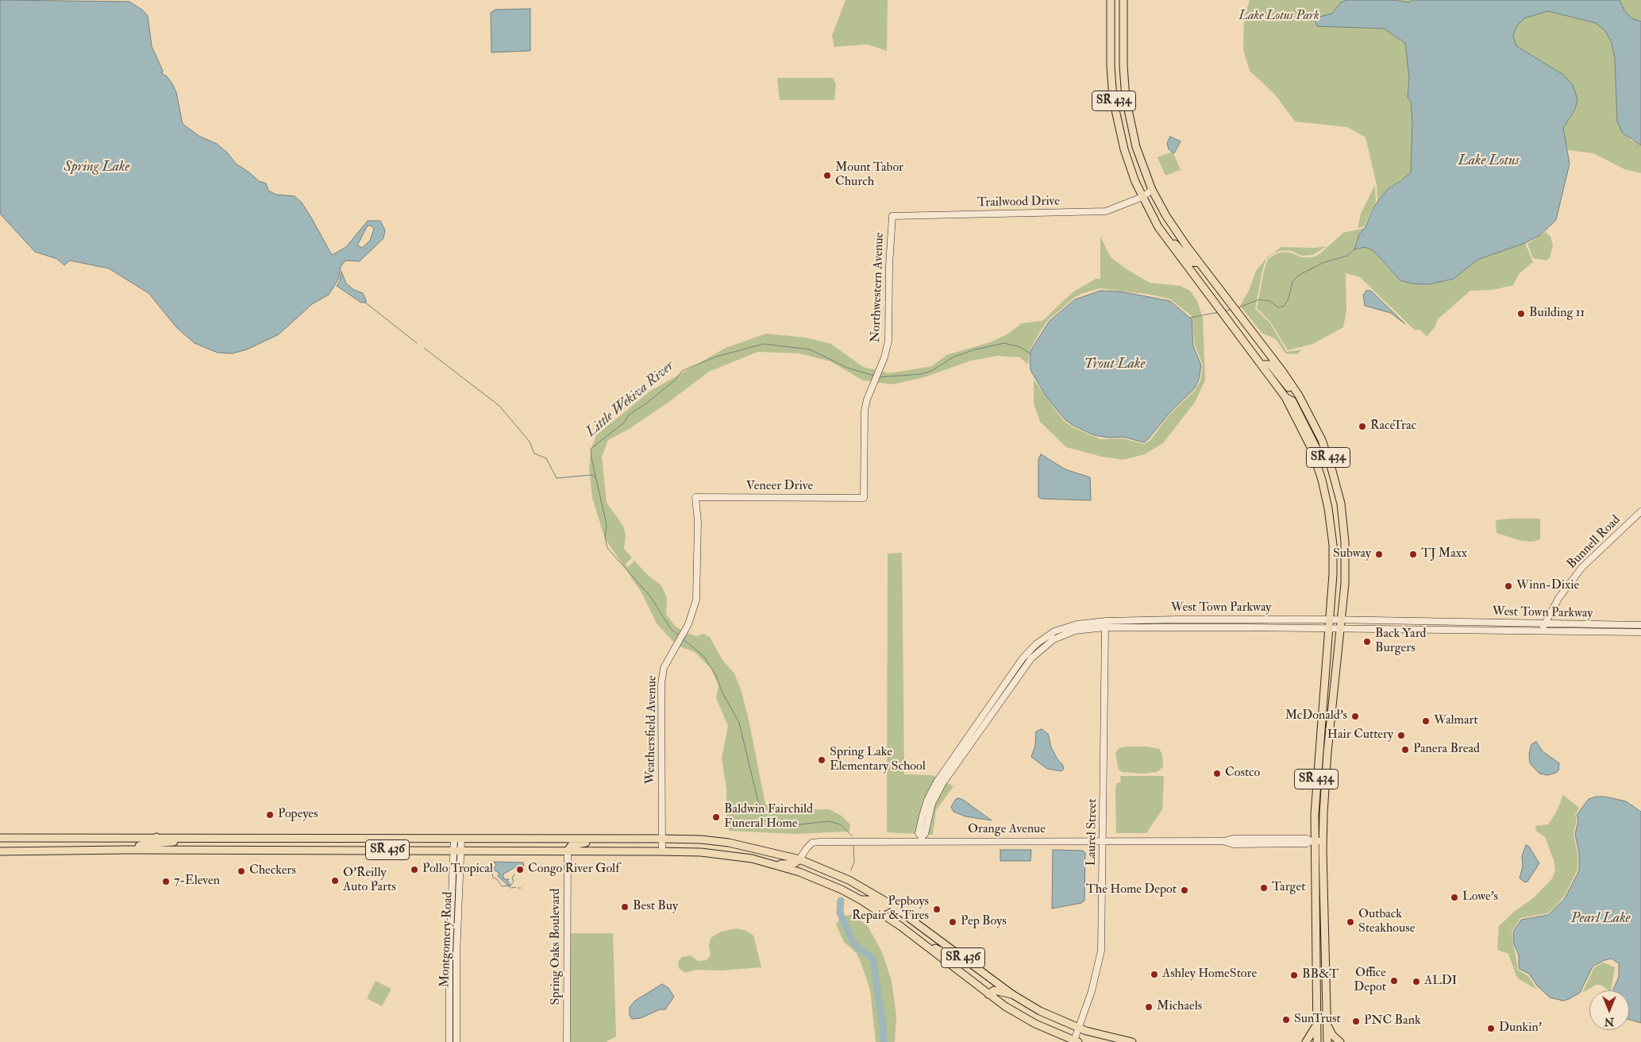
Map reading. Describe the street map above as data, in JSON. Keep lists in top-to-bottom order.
{
  "streets": {
    "main road": ["SR 434", "SR 436"],
    "street": [
      "Trailwood Drive",
      "Northwestern Avenue",
      "Veneer Drive",
      "Bunnell Road",
      "West Town Parkway",
      "Weathersfield Avenue",
      "Orange Avenue",
      "Laurel Street",
      "Montgomery Road",
      "Spring Oaks Boulevard"
    ]
  },
  "crossings": [
    ["SR 434", "Trailwood Drive"],
    ["SR 434", "West Town Parkway"],
    ["SR 434", "Orange Avenue"],
    ["Trailwood Drive", "Northwestern Avenue"],
    ["Northwestern Avenue", "Veneer Drive"],
    ["Veneer Drive", "Weathersfield Avenue"],
    ["Bunnell Road", "West Town Parkway"],
    ["West Town Parkway", "Orange Avenue"],
    ["West Town Parkway", "Laurel Street"],
    ["Weathersfield Avenue", "SR 436"],
    ["Orange Avenue", "Laurel Street"],
    ["Orange Avenue", "SR 436"],
    ["Laurel Street", "SR 436"],
    ["SR 436", "Montgomery Road"],
    ["SR 436", "Spring Oaks Boulevard"]
  ],
  "water": [
    "Lake Lotus",
    "Spring Lake",
    "Trout Lake",
    "Little Wekiva River",
    "Pearl Lake"
  ],
  "parks": ["Lake Lotus Park"],
  "places": [
    "Mount Tabor Church",
    "Building 11",
    "RaceTrac",
    "Subway",
    "TJ Maxx",
    "Winn-Dixie",
    "Back Yard Burgers",
    "McDonald's",
    "Walmart",
    "Hair Cuttery",
    "Panera Bread",
    "Spring Lake Elementary School",
    "Costco",
    "Popeyes",
    "Baldwin Fairchild Funeral Home",
    "Pollo Tropical",
    "Congo River Golf",
    "Checkers",
    "O'Reilly Auto Parts",
    "7-Eleven",
    "Target",
    "The Home Depot",
    "Lowe's",
    "Best Buy",
    "Pepboys Repair & Tires",
    "Pep Boys",
    "Outback Steakhouse",
    "Ashley HomeStore",
    "BB&T",
    "Office Depot",
    "ALDI",
    "Michaels",
    "SunTrust",
    "PNC Bank",
    "Dunkin'"
  ],
  "north": "bottom"
}
